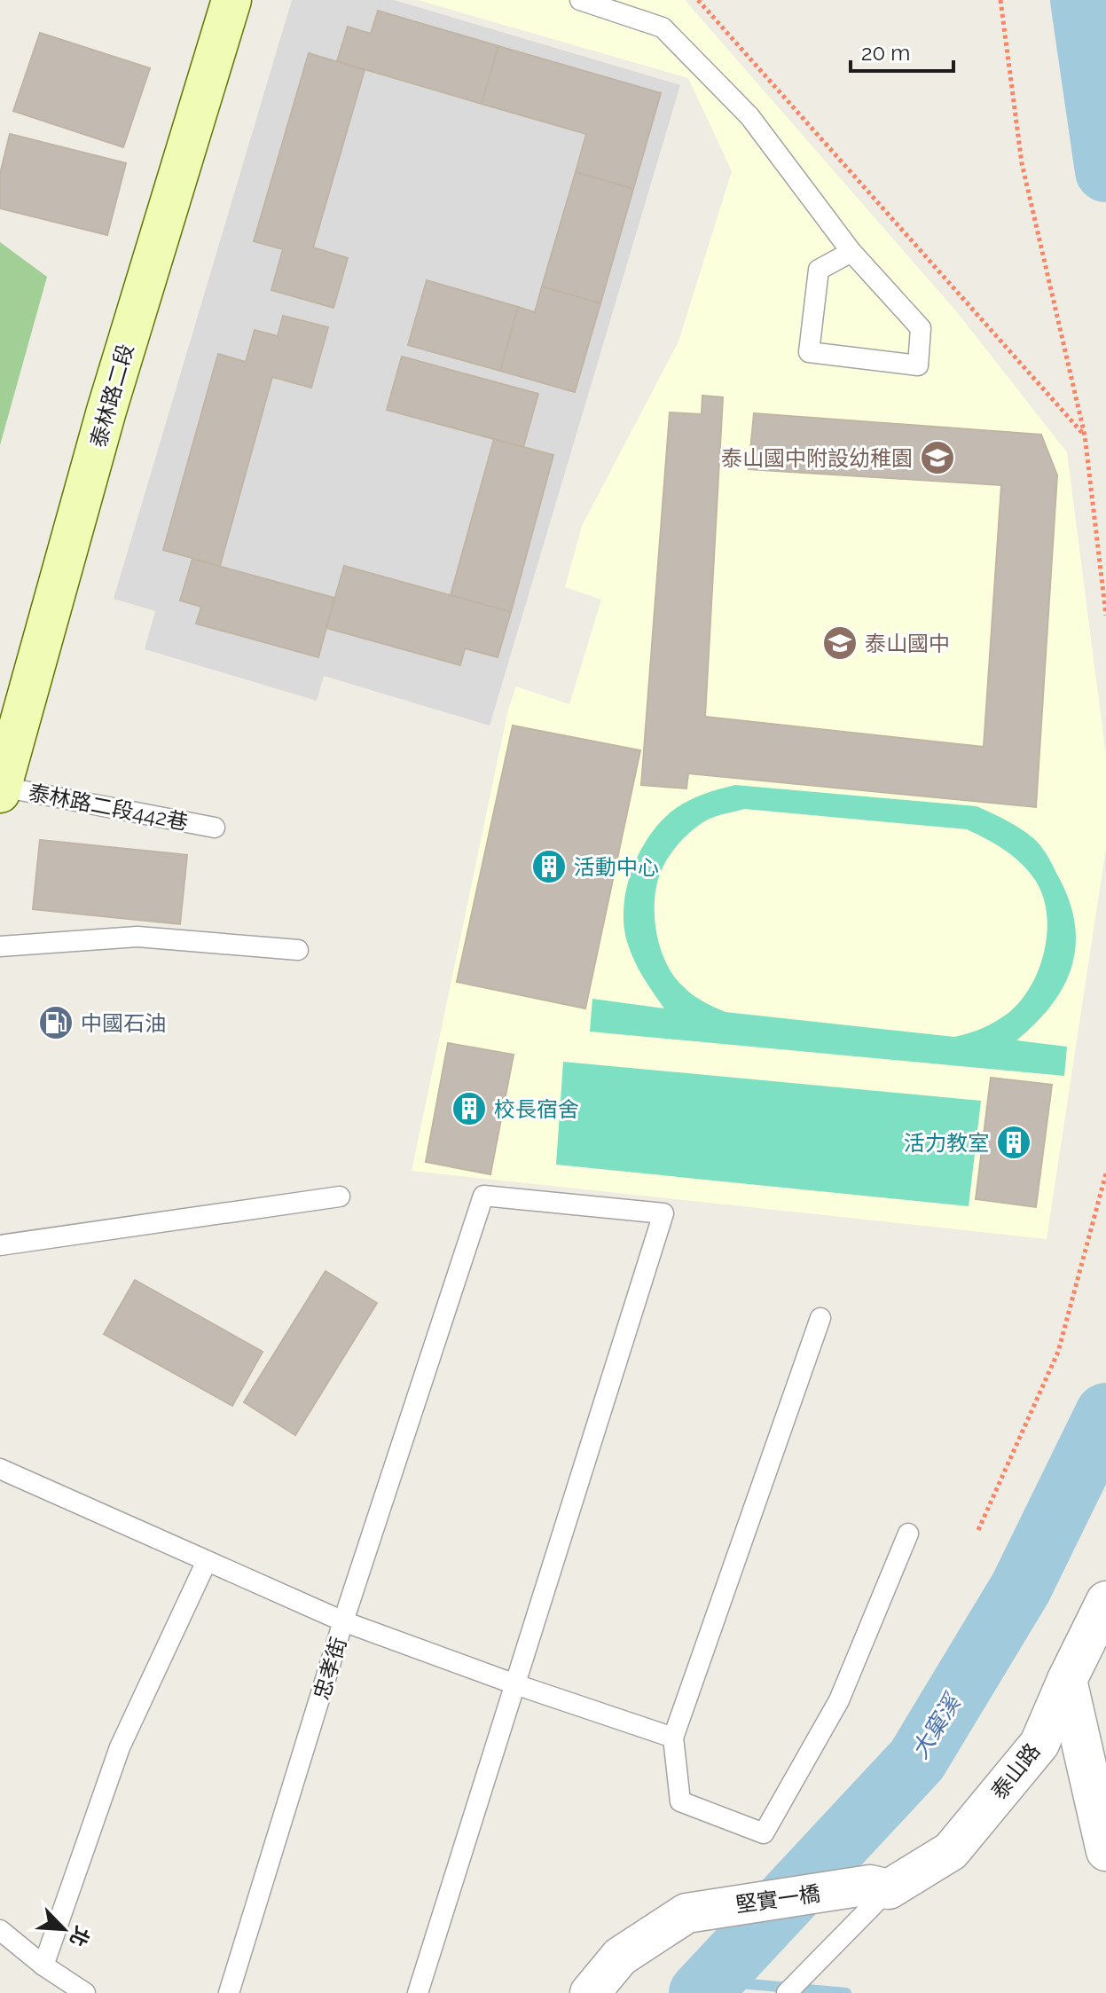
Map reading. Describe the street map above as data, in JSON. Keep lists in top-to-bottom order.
{
  "streets": {
    "main road": ["泰林路二段"],
    "street": ["泰山路", "堅實一橋"],
    "lane": ["泰林路二段442巷", "忠孝街"]
  },
  "crossings": [
    ["泰林路二段", "泰林路二段442巷"],
    ["泰山路", "堅實一橋"]
  ],
  "water": ["大窠溪"],
  "places": {
    "school or university": ["泰山國中附設幼稚園", "泰山國中"],
    "building": ["活動中心", "校長宿舍", "活力教室"],
    "fuel station": ["中國石油"]
  },
  "scale_bar": "20 m",
  "north": "bottom right"
}
